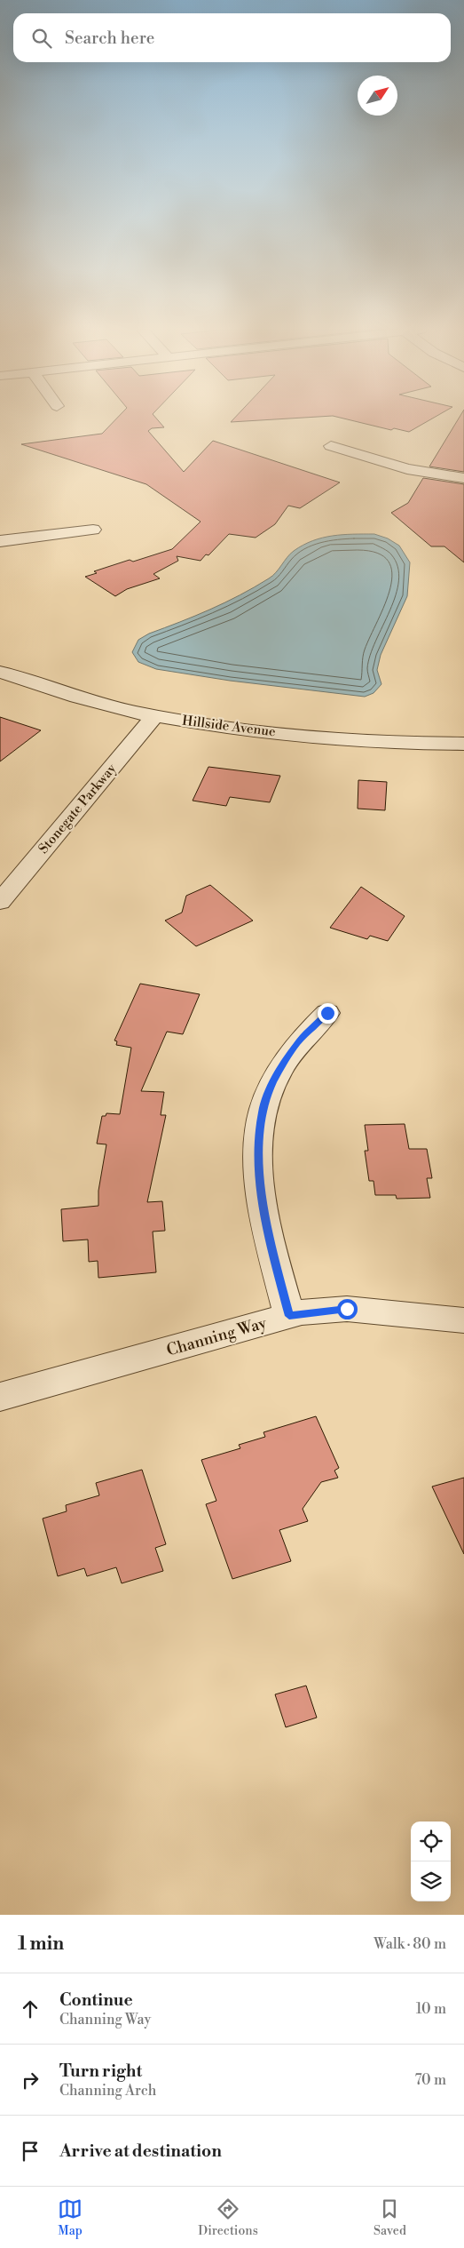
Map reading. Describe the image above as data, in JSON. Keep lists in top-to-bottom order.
{
  "streets": {
    "street": ["Hillside Avenue", "Stonegate Parkway", "Channing Way"]
  },
  "crossings": [
    ["Hillside Avenue", "Stonegate Parkway"]
  ],
  "north": "top right",
  "page": {
    "search": "Search here",
    "heading": ["1 min", "Walk · 80 m"],
    "list": [
      ["Continue", "Channing Way", "10 m"],
      ["Turn right", "Channing Arch", "70 m"],
      "Arrive at destination"
    ],
    "nav": ["Map", "Directions", "Saved"]
  }
}
